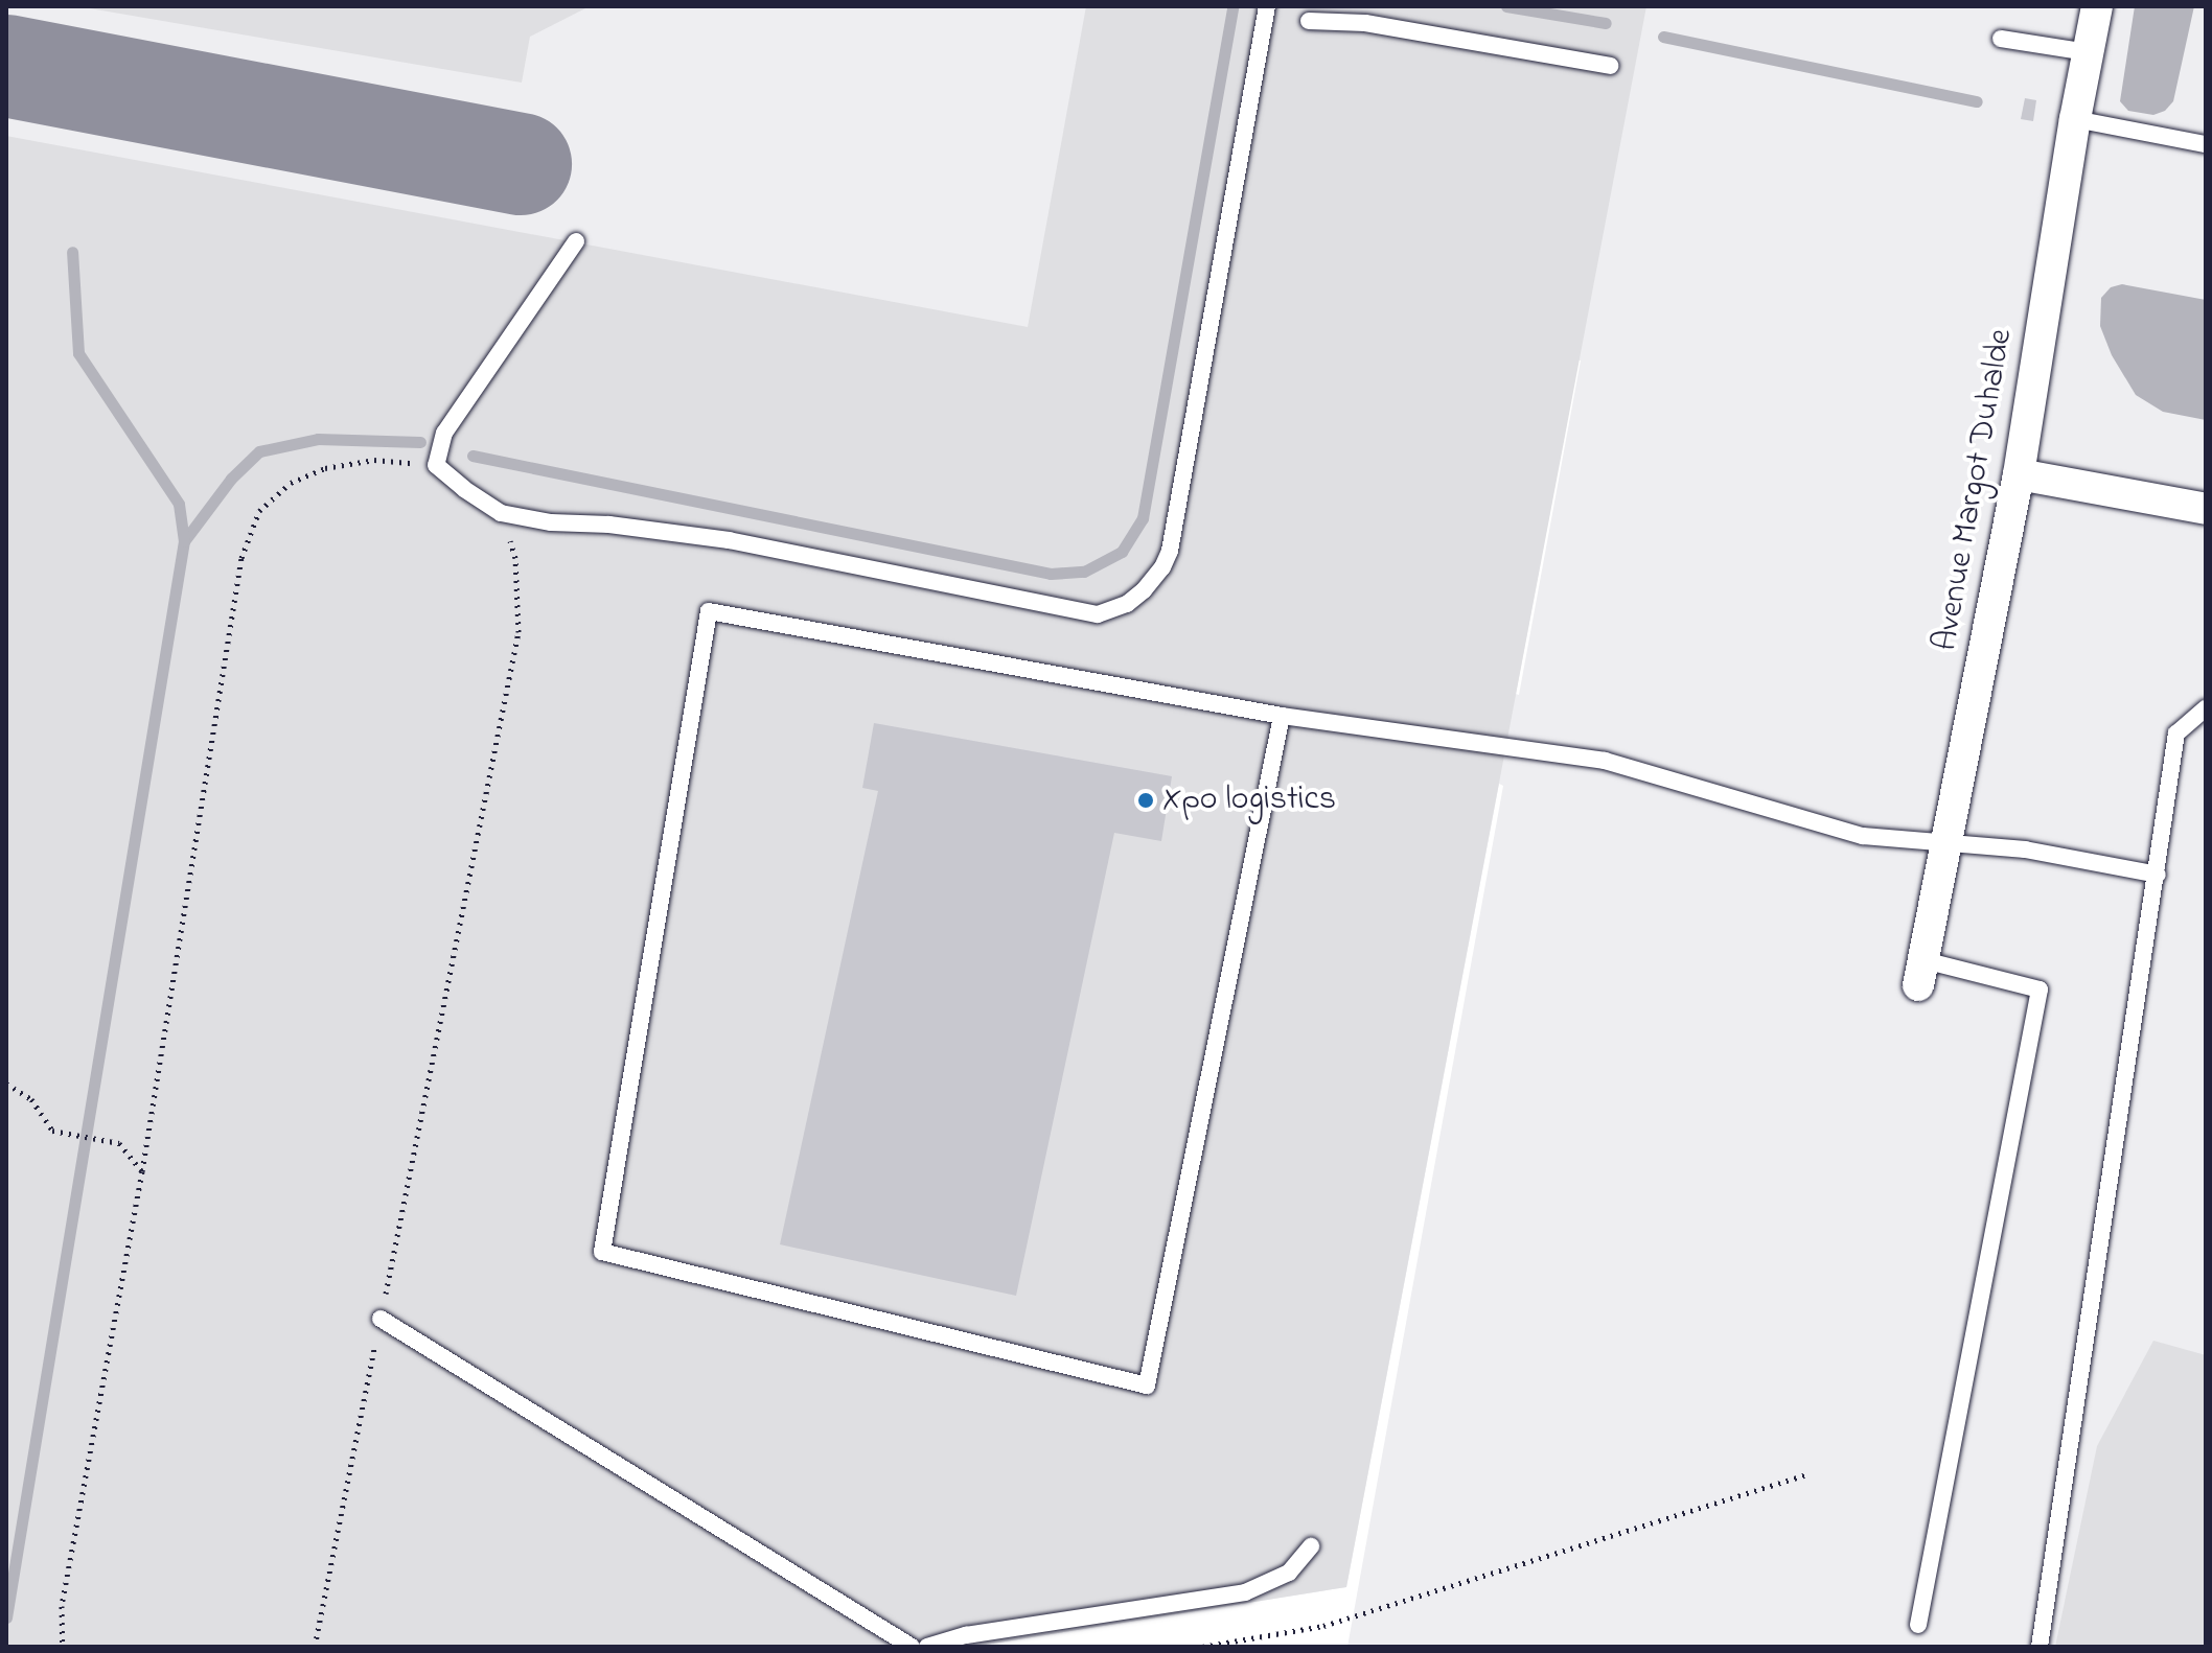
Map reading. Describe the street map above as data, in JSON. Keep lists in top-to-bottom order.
{
  "streets": {
    "street": ["Avenue Margot Duhalde"]
  },
  "places": ["Xpo logistics"]
}
